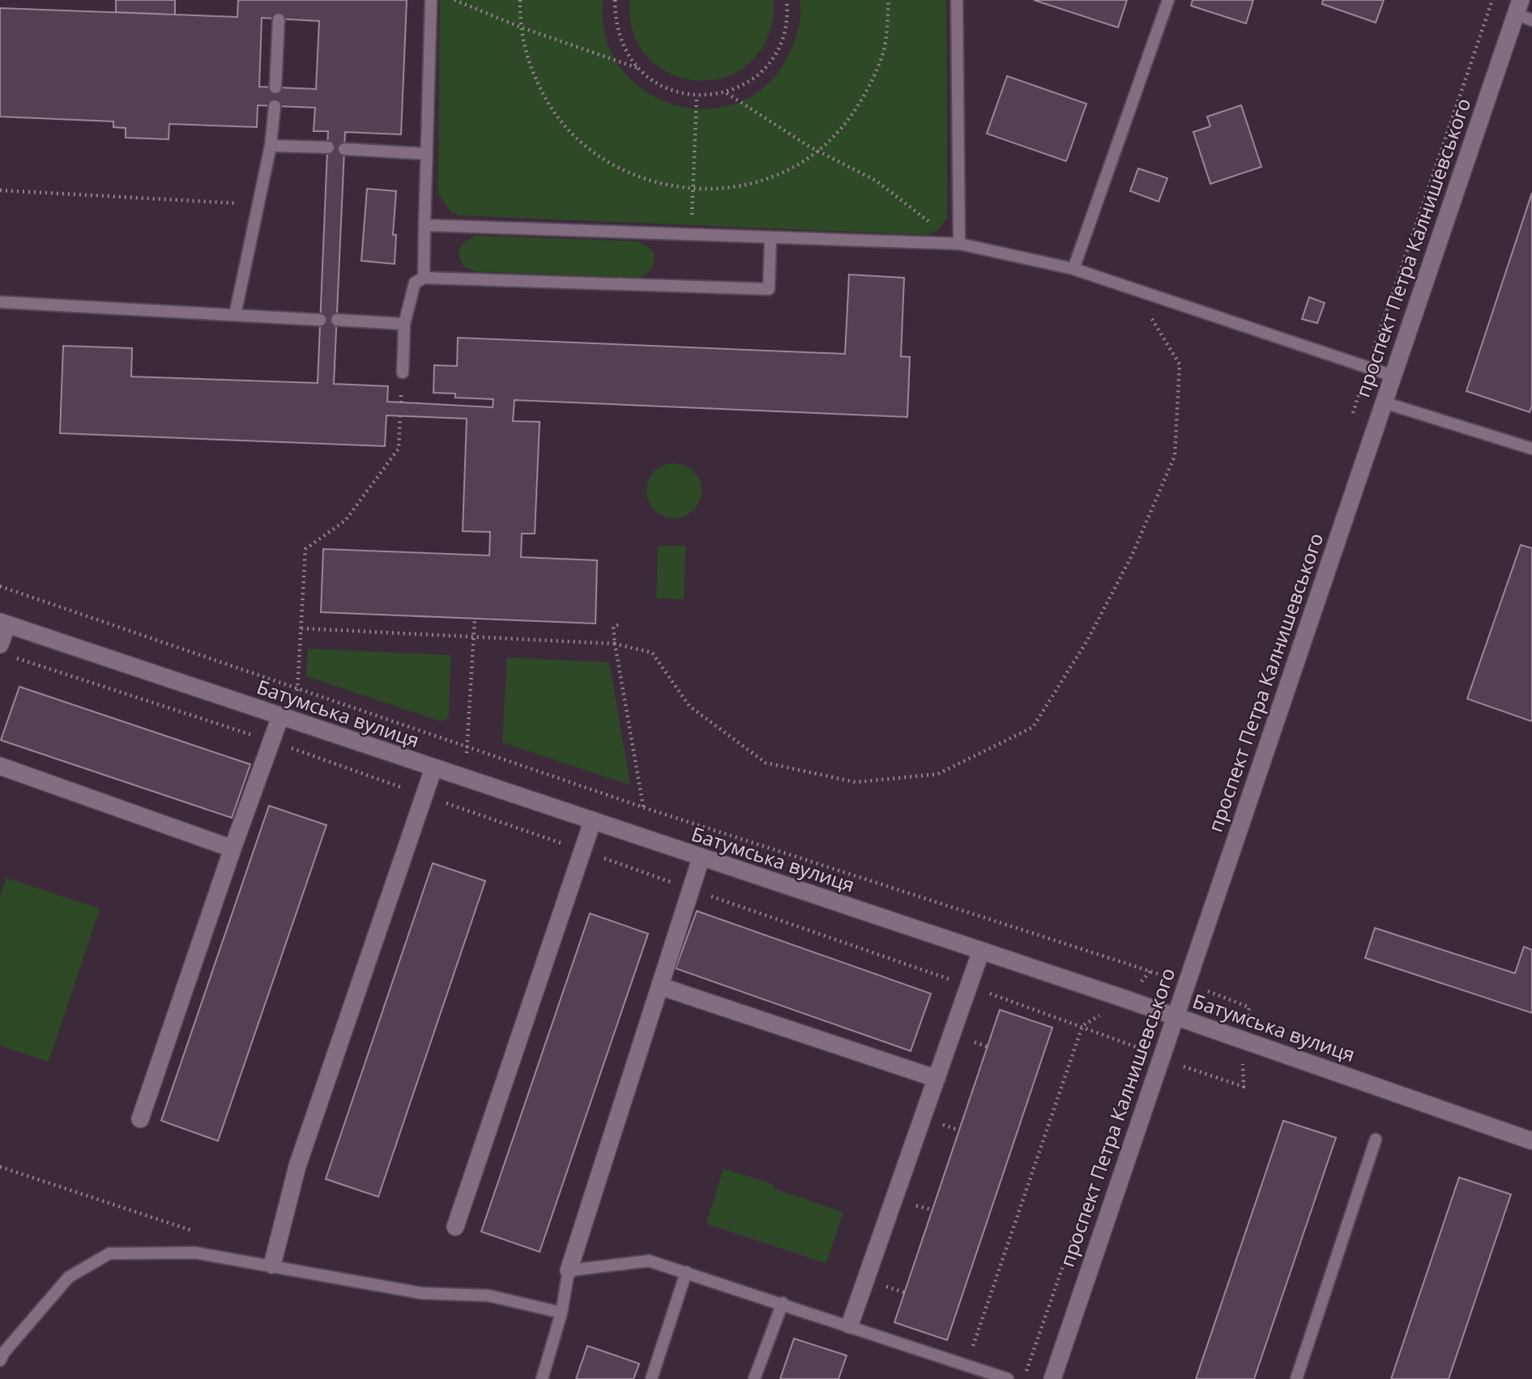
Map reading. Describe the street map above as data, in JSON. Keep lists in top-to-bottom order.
{
  "streets": {
    "street": ["проспект Петра Калнишевського", "Батумська вулиця"]
  },
  "crossings": [
    ["проспект Петра Калнишевського", "Батумська вулиця"]
  ]
}
